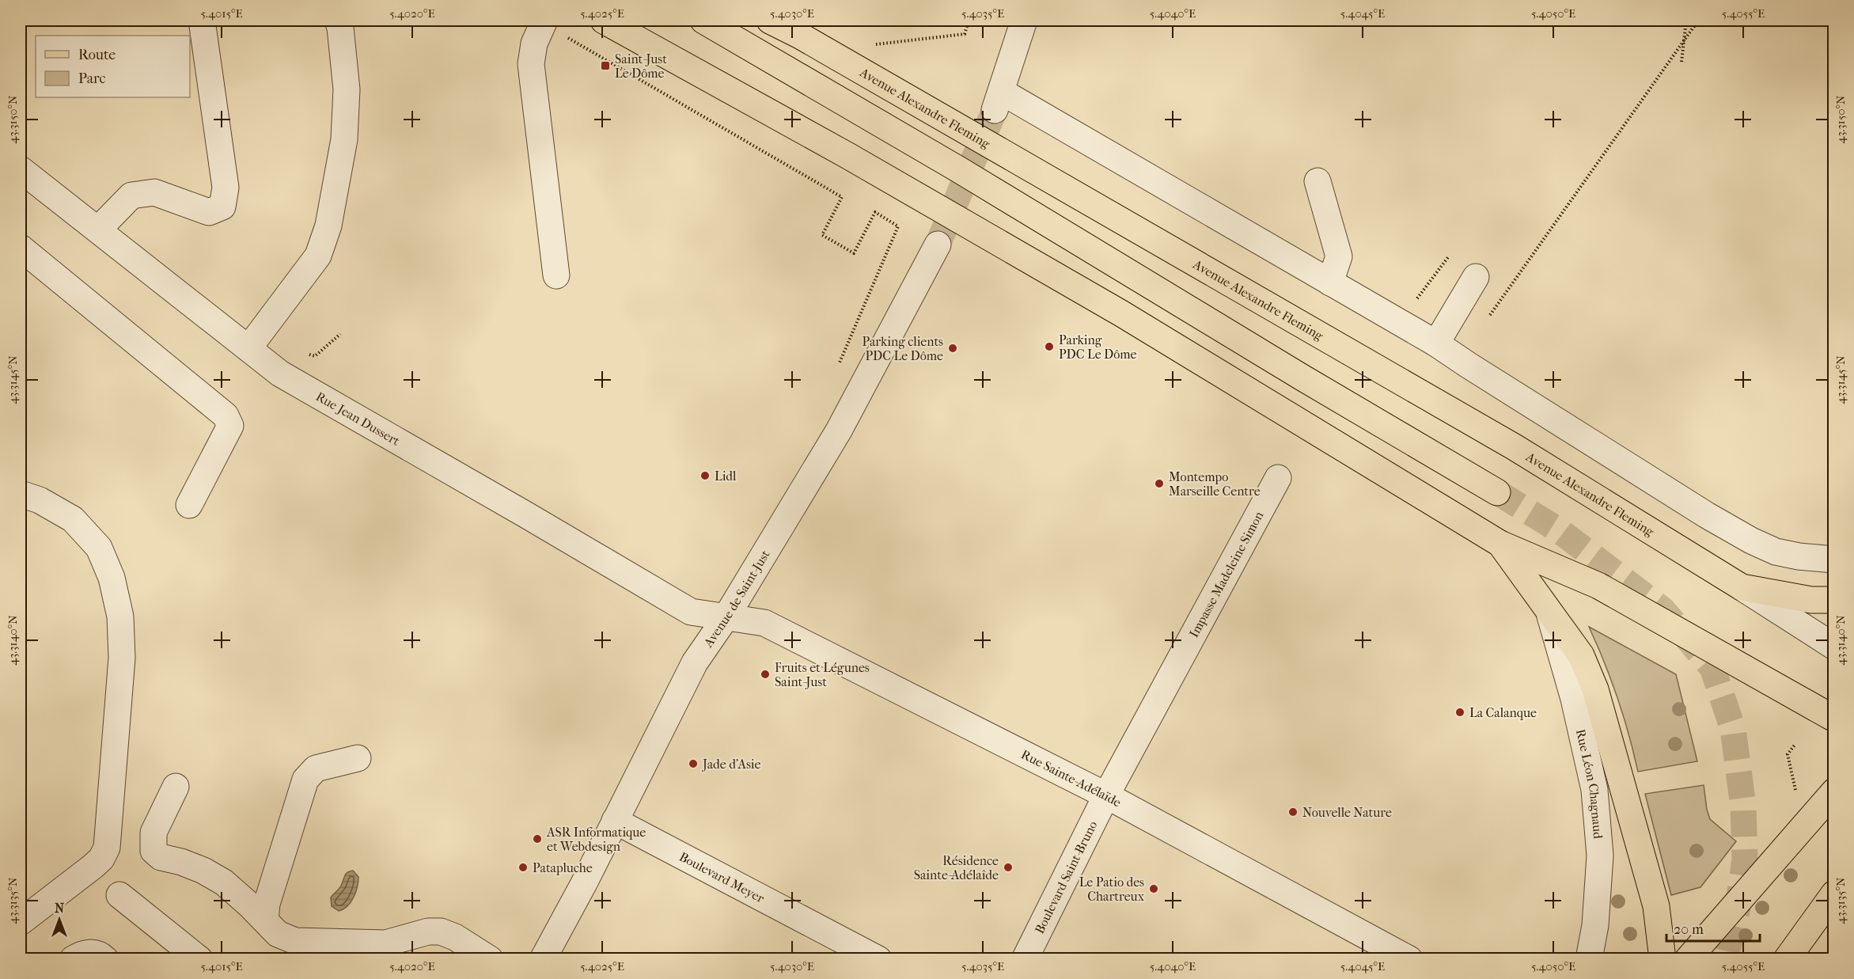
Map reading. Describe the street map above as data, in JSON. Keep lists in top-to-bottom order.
{
  "streets": {
    "main road": ["Avenue Alexandre Fleming"],
    "street": [
      "Rue Jean Dussert",
      "Impasse Madeleine Simon",
      "Avenue de Saint-Just",
      "Rue Sainte-Adélaïde",
      "Rue Léon Chagnaud",
      "Boulevard Meyer",
      "Boulevard Saint-Bruno"
    ]
  },
  "crossings": [
    ["Rue Jean Dussert", "Avenue de Saint-Just"],
    ["Rue Jean Dussert", "Rue Sainte-Adélaïde"],
    ["Impasse Madeleine Simon", "Rue Sainte-Adélaïde"],
    ["Impasse Madeleine Simon", "Boulevard Saint-Bruno"],
    ["Avenue de Saint-Just", "Rue Sainte-Adélaïde"],
    ["Avenue de Saint-Just", "Boulevard Meyer"],
    ["Rue Sainte-Adélaïde", "Boulevard Saint-Bruno"]
  ],
  "places": {
    "transit": ["Saint-Just Le Dôme"],
    "other": [
      "Parking PDC Le Dôme",
      "Parking clients PDC Le Dôme",
      "Lidl",
      "Montempo Marseille Centre",
      "Fruits et Légunes Saint-Just",
      "La Calanque",
      "Jade d'Asie",
      "Nouvelle Nature",
      "ASR Informatique et Webdesign",
      "Patapluche",
      "Résidence Sainte-Adélaîde",
      "Le Patio des Chartreux"
    ]
  },
  "legend": ["Route", "Parc"],
  "scale_bar": "20 m",
  "north": "top",
  "coordinates": [
    "5.4015°E",
    "5.4020°E",
    "5.4025°E",
    "5.4030°E",
    "5.4035°E",
    "5.4040°E",
    "5.4045°E",
    "5.4050°E",
    "5.4055°E",
    "43.3150°N",
    "43.3145°N",
    "43.3140°N",
    "43.3135°N"
  ]
}
